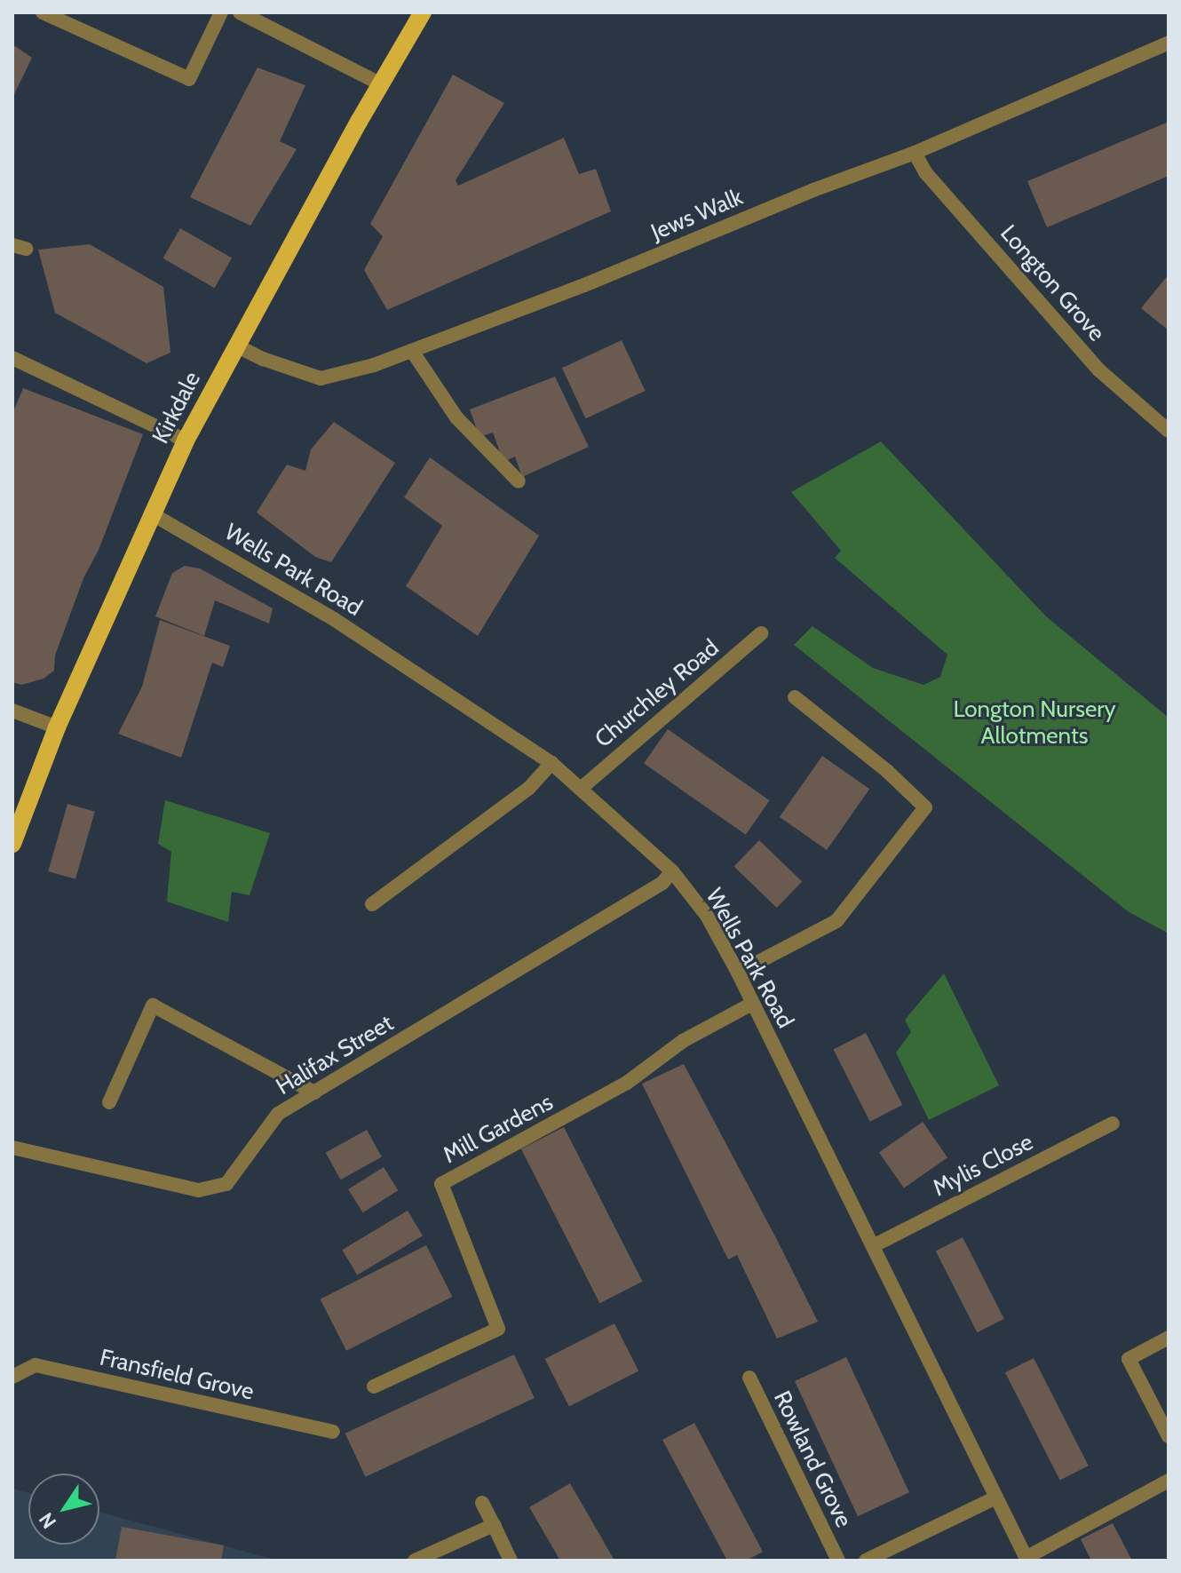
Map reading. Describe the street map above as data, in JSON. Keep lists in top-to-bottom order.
{
  "streets": {
    "main road": ["Kirkdale"],
    "street": [
      "Jews Walk",
      "Longton Grove",
      "Wells Park Road",
      "Churchley Road",
      "Halifax Street",
      "Mill Gardens",
      "Mylis Close",
      "Fransfield Grove",
      "Rowland Grove"
    ]
  },
  "crossings": [
    ["Jews Walk", "Longton Grove"],
    ["Jews Walk", "Kirkdale"],
    ["Kirkdale", "Wells Park Road"],
    ["Wells Park Road", "Churchley Road"],
    ["Wells Park Road", "Halifax Street"],
    ["Wells Park Road", "Mill Gardens"],
    ["Wells Park Road", "Mylis Close"]
  ],
  "parks": ["Longton Nursery Allotments"],
  "north": "bottom left"
}
